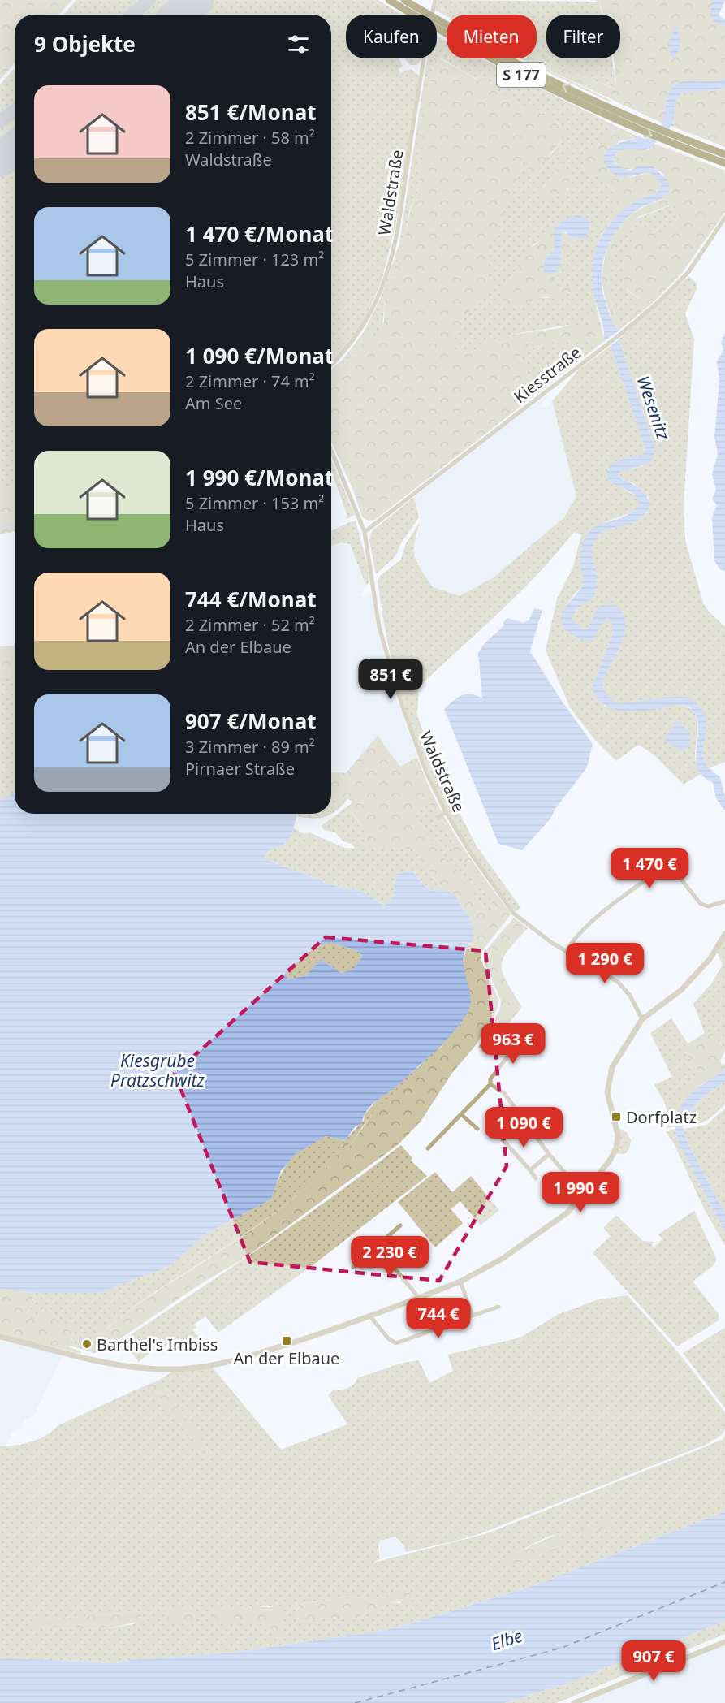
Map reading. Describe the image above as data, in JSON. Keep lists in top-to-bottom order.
{
  "streets": {
    "highway": ["S 177"],
    "street": ["Waldstraße", "Kiesstraße"]
  },
  "crossings": [
    ["Waldstraße", "Kiesstraße"]
  ],
  "water": ["Wesenitz", "Kiesgrube Pratzschwitz", "Elbe"],
  "places": {
    "transit": ["Dorfplatz", "An der Elbaue"],
    "other": ["Barthel's Imbiss"]
  },
  "page": {
    "chip": ["Kaufen", "Mieten", "Filter"],
    "heading": "9 Objekte",
    "list": [
      {
        "name": "851 €/Monat",
        "note": "2 Zimmer · 58 m² · Waldstraße"
      },
      {
        "name": "1 470 €/Monat",
        "note": "5 Zimmer · 123 m² · Haus"
      },
      {
        "name": "1 090 €/Monat",
        "note": "2 Zimmer · 74 m² · Am See"
      },
      {
        "name": "1 990 €/Monat",
        "note": "5 Zimmer · 153 m² · Haus"
      },
      {
        "name": "744 €/Monat",
        "note": "2 Zimmer · 52 m² · An der Elbaue"
      },
      {
        "name": "907 €/Monat",
        "note": "3 Zimmer · 89 m² · Pirnaer Straße"
      }
    ],
    "price": [
      "851 €",
      "1 470 €",
      "1 290 €",
      "963 €",
      "1 090 €",
      "1 990 €",
      "2 230 €",
      "744 €",
      "907 €"
    ]
  }
}
